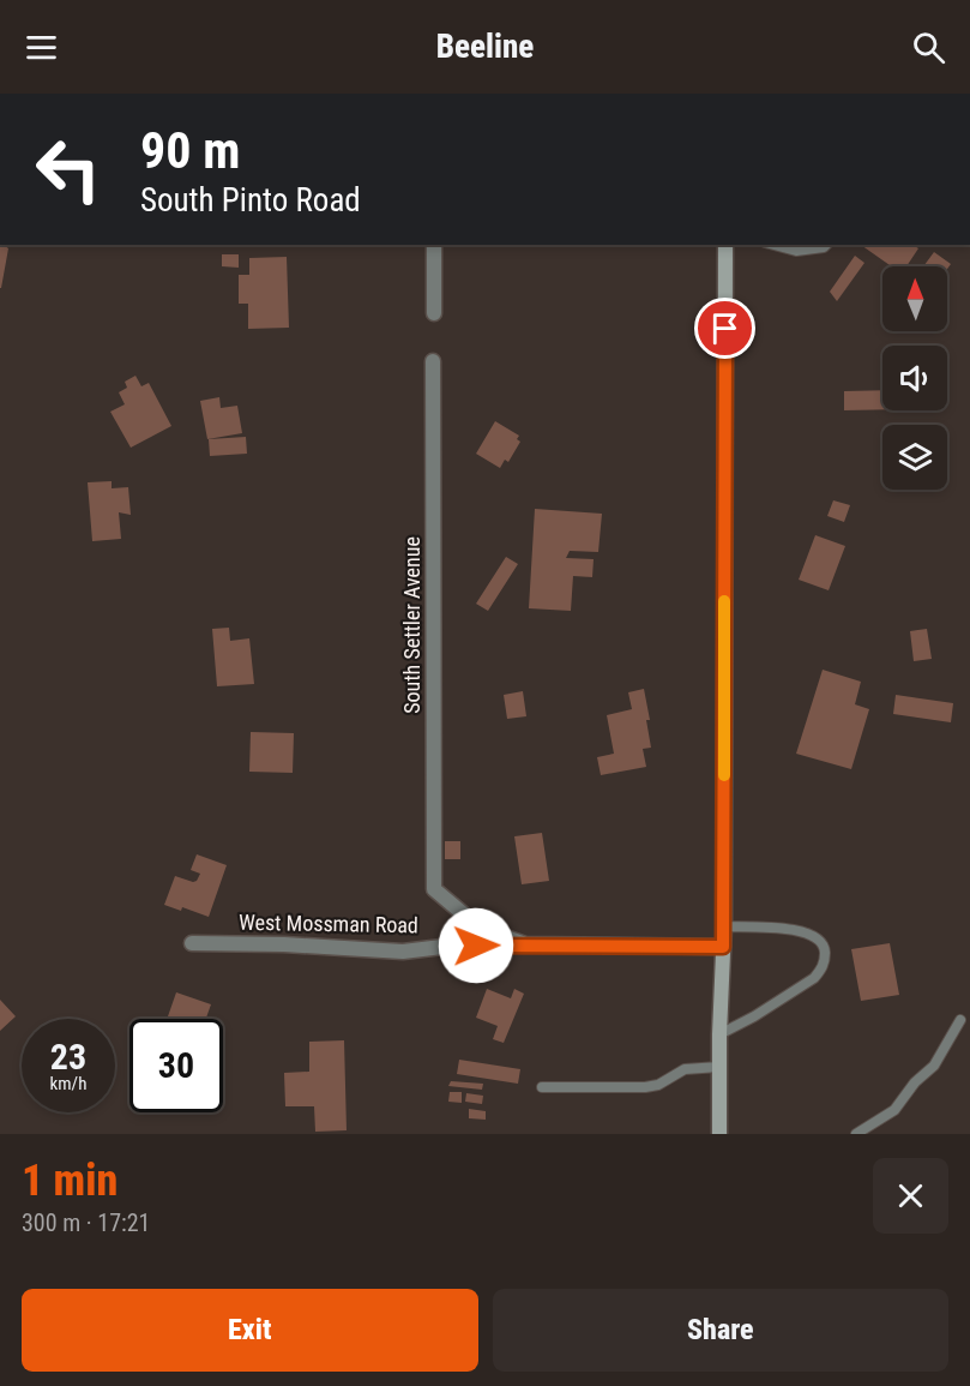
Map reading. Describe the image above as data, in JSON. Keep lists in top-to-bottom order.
{
  "streets": {
    "street": ["South Settler Avenue", "West Mossman Road"]
  },
  "crossings": [
    ["South Settler Avenue", "West Mossman Road"]
  ],
  "north": "top",
  "page": {
    "header": "Beeline",
    "turn": ["90 m", "South Pinto Road"],
    "speed": "23 km/h",
    "limit": "30",
    "heading": ["1 min", "300 m · 17:21"],
    "buttons": ["Exit", "Share"]
  }
}
